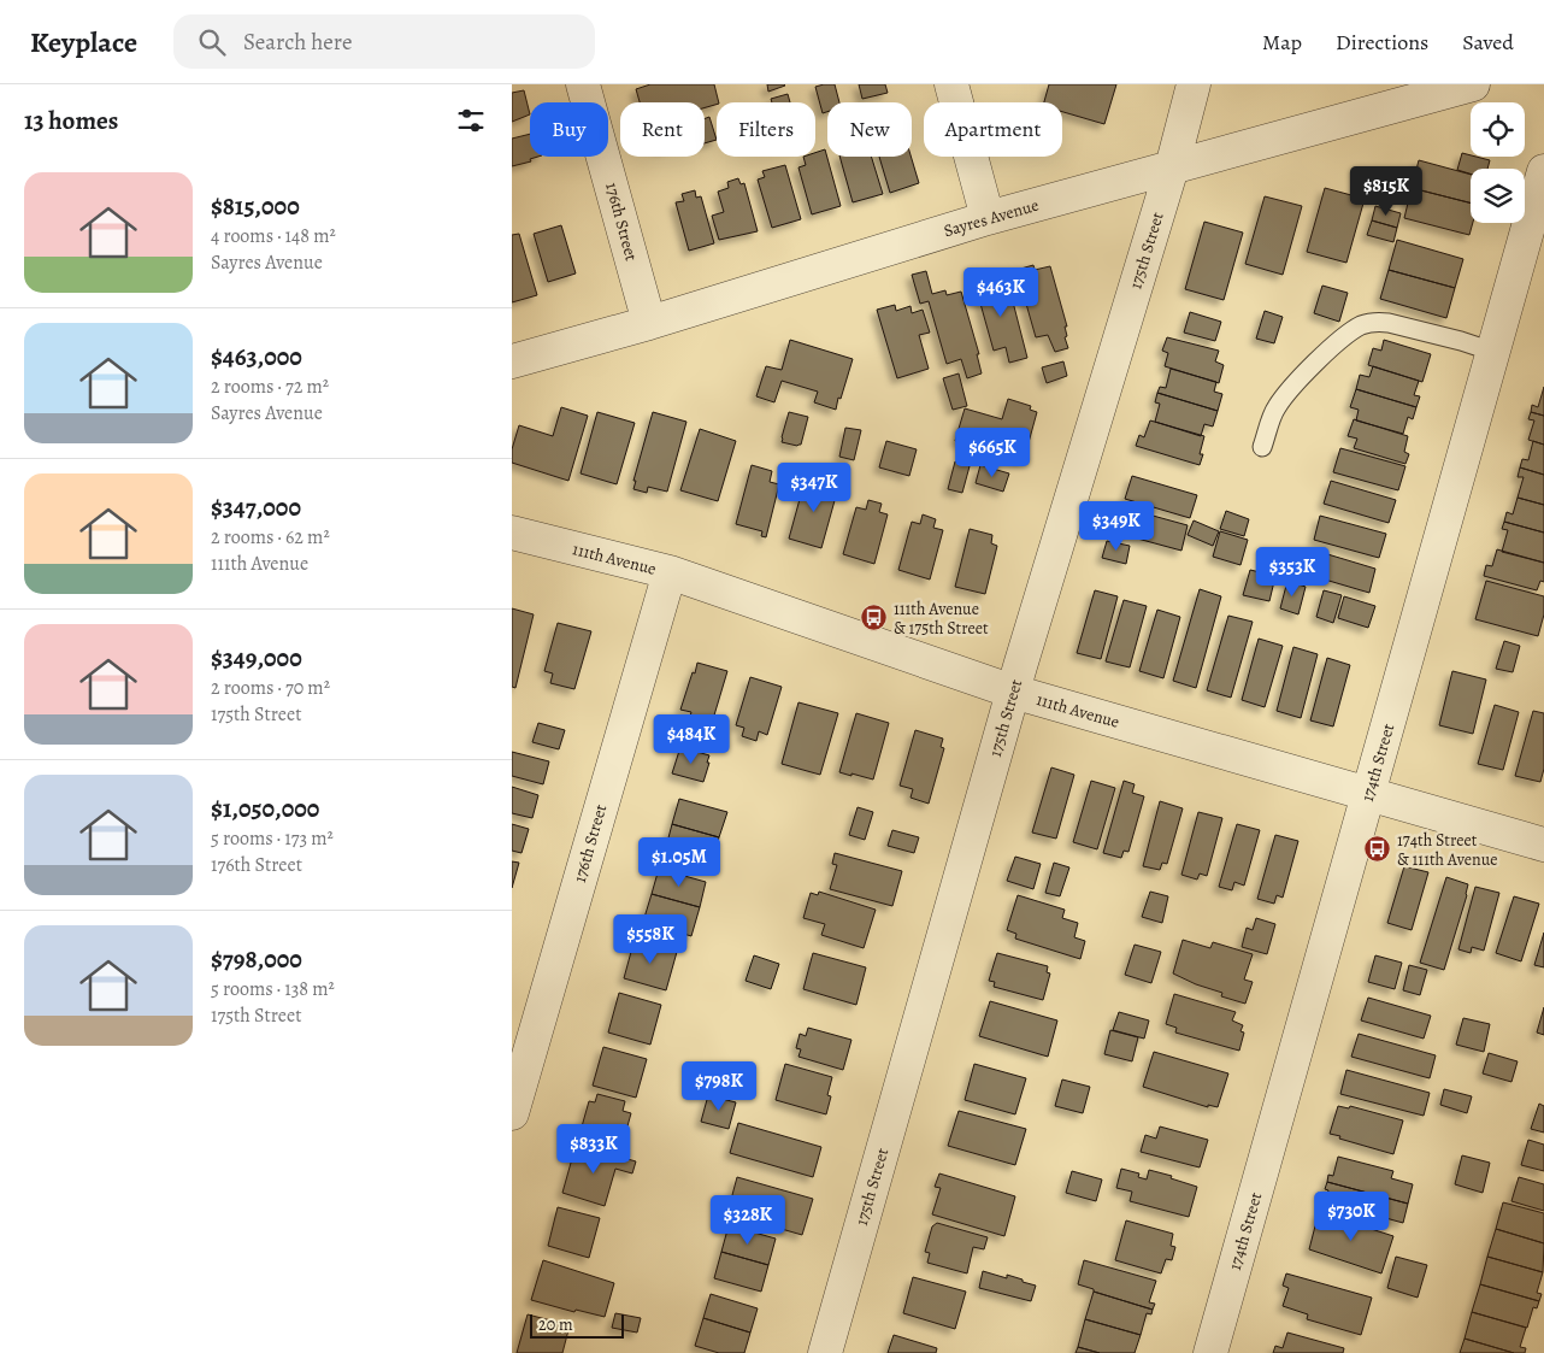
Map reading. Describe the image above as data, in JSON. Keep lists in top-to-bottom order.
{
  "streets": {
    "street": [
      "Sayres Avenue",
      "176th Street",
      "175th Street",
      "111th Avenue",
      "174th Street"
    ]
  },
  "crossings": [
    ["Sayres Avenue", "176th Street"],
    ["Sayres Avenue", "175th Street"],
    ["176th Street", "111th Avenue"],
    ["175th Street", "111th Avenue"],
    ["111th Avenue", "174th Street"]
  ],
  "places": {
    "bus stop": ["111th Avenue & 175th Street", "174th Street & 111th Avenue"]
  },
  "scale_bar": "20 m",
  "page": {
    "header": "Keyplace",
    "search": "Search here",
    "nav": ["Map", "Directions", "Saved"],
    "heading": "13 homes",
    "chip": [
      "Buy",
      "Rent",
      "Filters",
      "New",
      "Apartment"
    ],
    "list": [
      {
        "name": "$815,000",
        "note": "4 rooms · 148 m² · Sayres Avenue"
      },
      {
        "name": "$463,000",
        "note": "2 rooms · 72 m² · Sayres Avenue"
      },
      {
        "name": "$347,000",
        "note": "2 rooms · 62 m² · 111th Avenue"
      },
      {
        "name": "$349,000",
        "note": "2 rooms · 70 m² · 175th Street"
      },
      {
        "name": "$1,050,000",
        "note": "5 rooms · 173 m² · 176th Street"
      },
      {
        "name": "$798,000",
        "note": "5 rooms · 138 m² · 175th Street"
      }
    ],
    "price": [
      "$815K",
      "$463K",
      "$665K",
      "$347K",
      "$349K",
      "$353K",
      "$484K",
      "$1.05M",
      "$558K",
      "$798K",
      "$833K",
      "$730K",
      "$328K"
    ],
    "scale": "20 m"
  }
}
